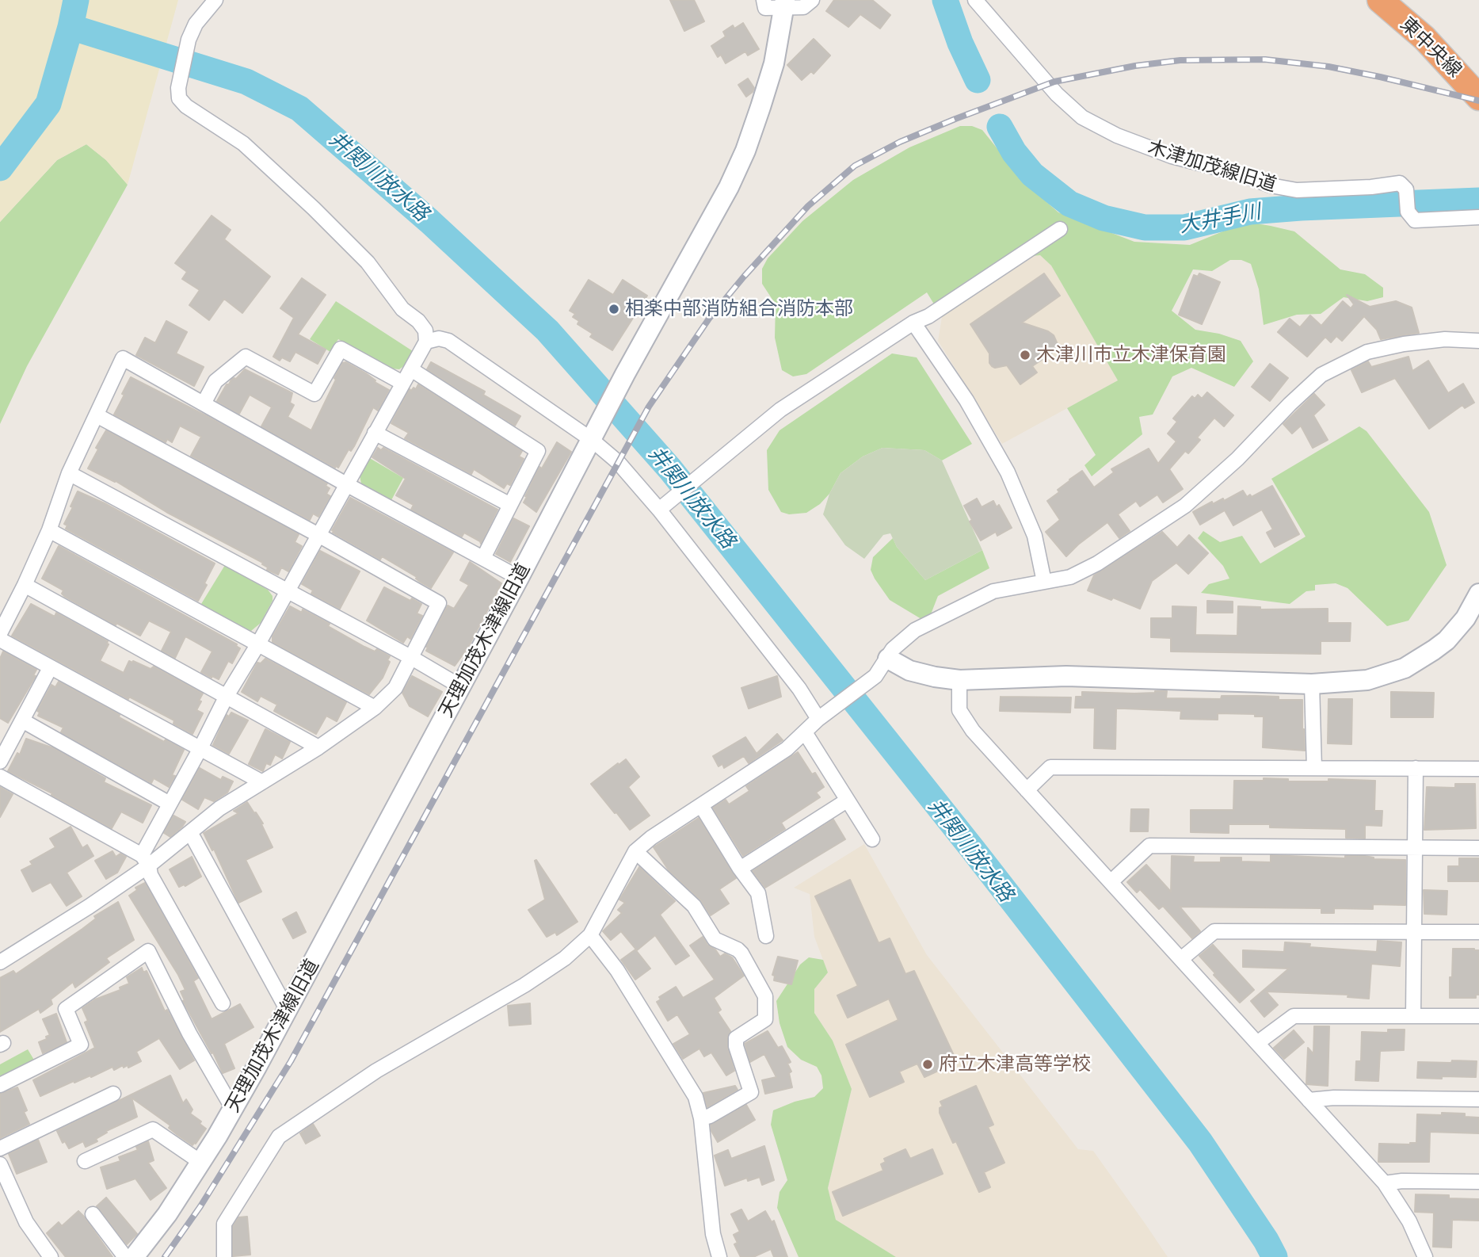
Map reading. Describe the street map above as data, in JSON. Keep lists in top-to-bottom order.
{
  "streets": {
    "highway": ["東中央線"],
    "street": ["木津加茂線旧道", "天理加茂木津線旧道"]
  },
  "water": ["井関川放水路", "大井手川"],
  "places": ["相楽中部消防組合消防本部", "木津川市立木津保育園", "府立木津高等学校"]
}
